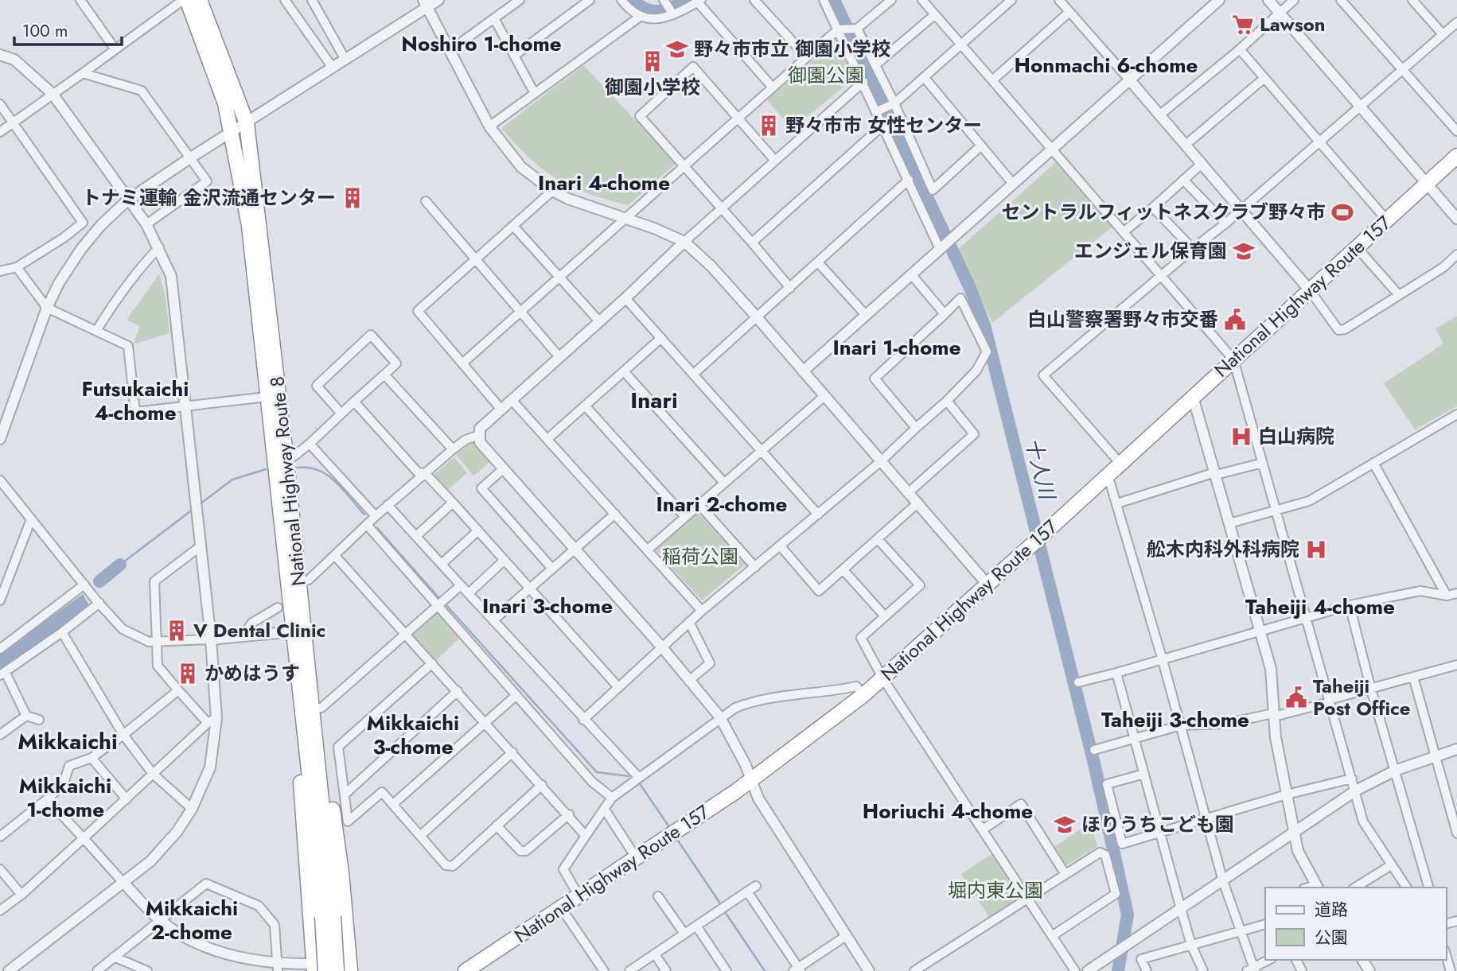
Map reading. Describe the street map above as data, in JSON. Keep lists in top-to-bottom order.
{
  "streets": {
    "highway": ["National Highway Route 157", "National Highway Route 8"]
  },
  "districts": [
    "Noshiro 1-chome",
    "Honmachi 6-chome",
    "Inari 4-chome",
    "Inari 1-chome",
    "Futsukaichi 4-chome",
    "Inari",
    "Inari 2-chome",
    "Inari 3-chome",
    "Taheiji 4-chome",
    "Taheiji 3-chome",
    "Mikkaichi 3-chome",
    "Mikkaichi",
    "Mikkaichi 1-chome",
    "Horiuchi 4-chome",
    "Mikkaichi 2-chome"
  ],
  "water": ["十人川"],
  "parks": ["御園公園", "稲荷公園", "堀内東公園"],
  "places": {
    "supermarket": ["Lawson"],
    "school or university": ["野々市市立 御園小学校", "エンジェル保育園", "ほりうちこども園"],
    "building": [
      "御園小学校",
      "野々市市 女性センター",
      "トナミ運輸 金沢流通センター",
      "V Dental Clinic",
      "かめはうす"
    ],
    "sports": ["セントラルフィットネスクラブ野々市"],
    "public building": ["白山警察署野々市交番", "Taheiji Post Office"],
    "hospital": ["白山病院", "舩木内科外科病院"]
  },
  "legend": ["道路", "公園"],
  "scale_bar": "100 m"
}
